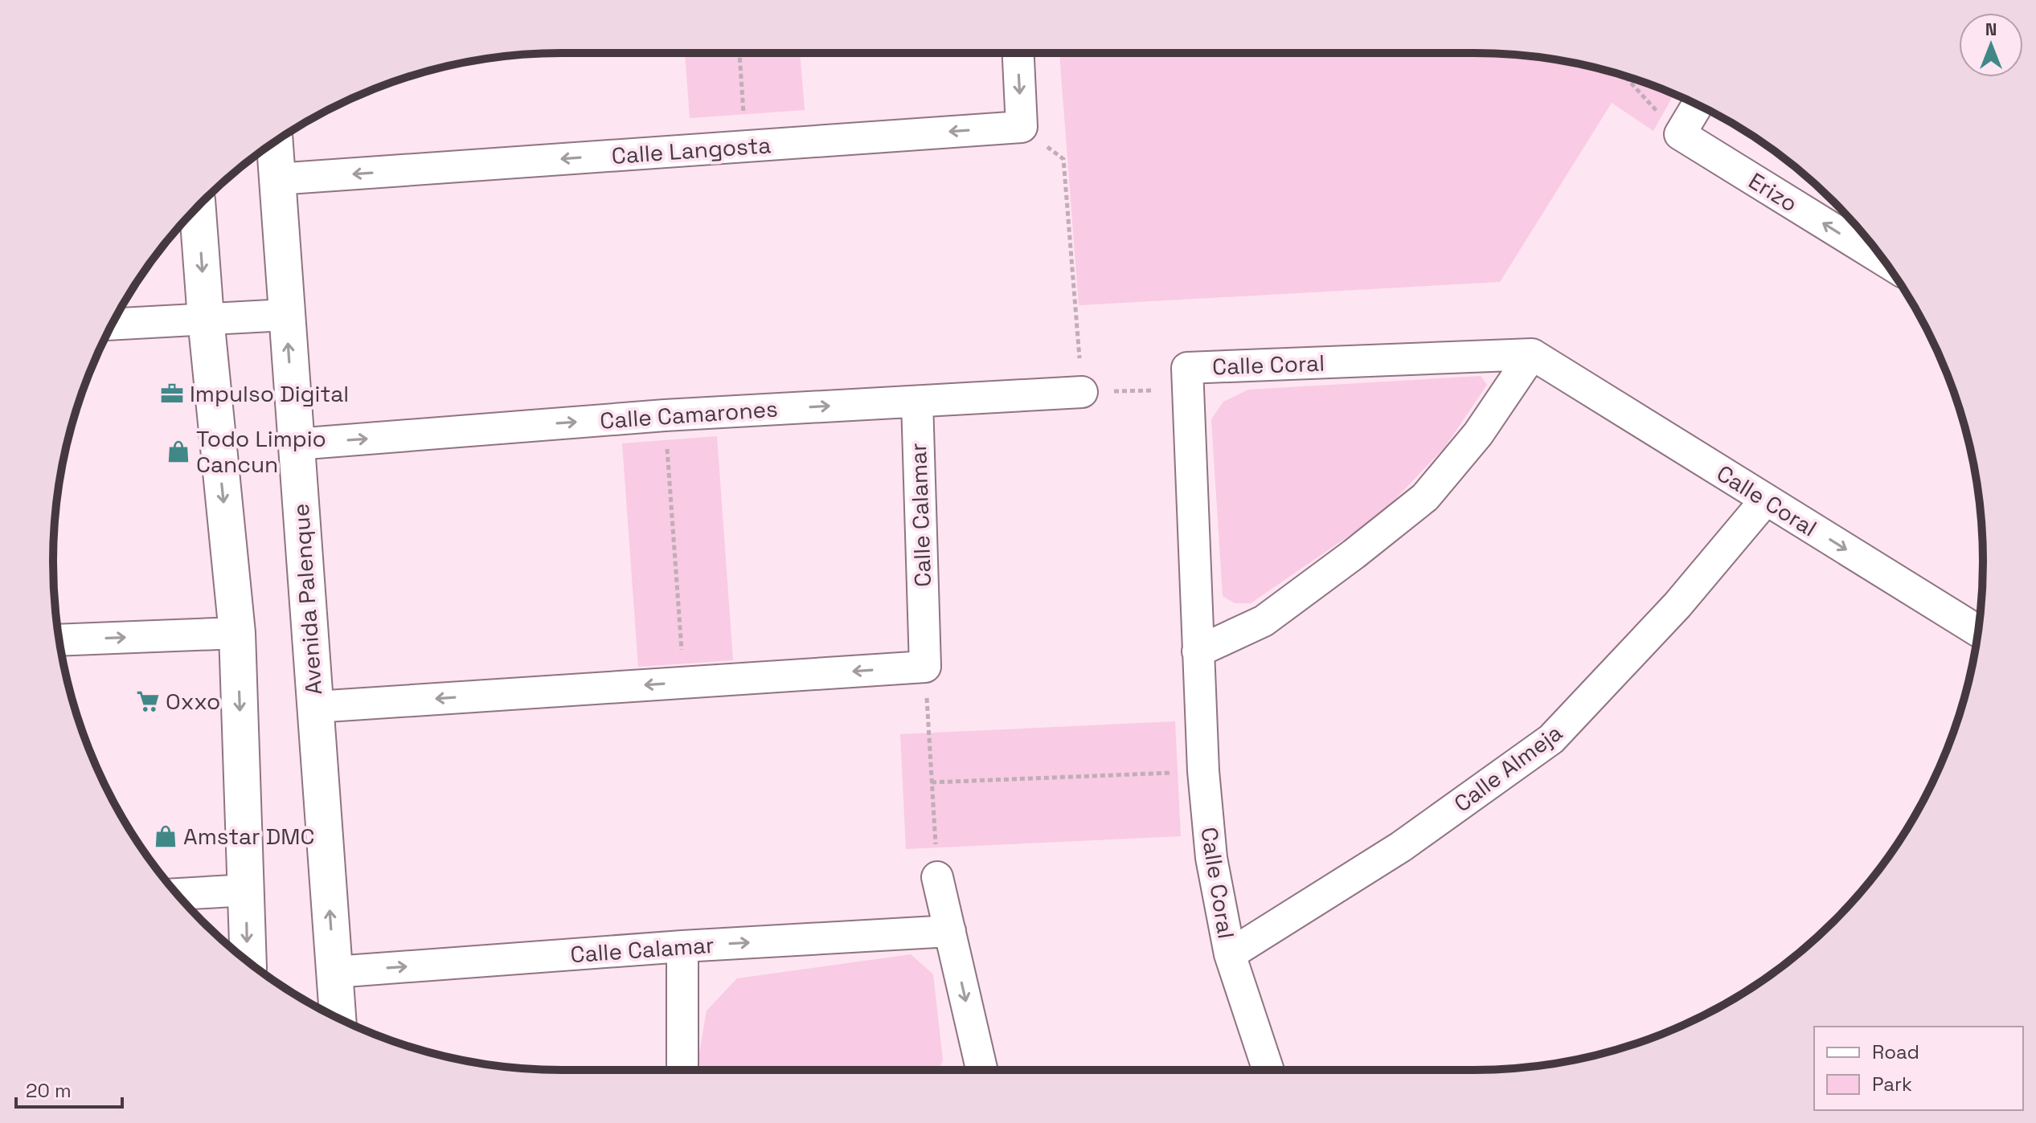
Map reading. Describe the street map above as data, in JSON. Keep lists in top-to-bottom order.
{
  "streets": {
    "street": [
      "Calle Langosta",
      "Erizo",
      "Calle Coral",
      "Calle Camarones",
      "Calle Calamar",
      "Avenida Palenque",
      "Calle Almeja"
    ]
  },
  "crossings": [
    ["Calle Langosta", "Avenida Palenque"],
    ["Calle Coral", "Calle Almeja"],
    ["Calle Camarones", "Calle Calamar"],
    ["Calle Camarones", "Avenida Palenque"],
    ["Calle Calamar", "Avenida Palenque"]
  ],
  "one_way": ["Calle Langosta", "Erizo"],
  "places": {
    "office": ["Impulso Digital"],
    "shop": ["Todo Limpio Cancun", "Amstar DMC"],
    "supermarket": ["Oxxo"]
  },
  "legend": ["Road", "Park"],
  "scale_bar": "20 m",
  "north": "top"
}
